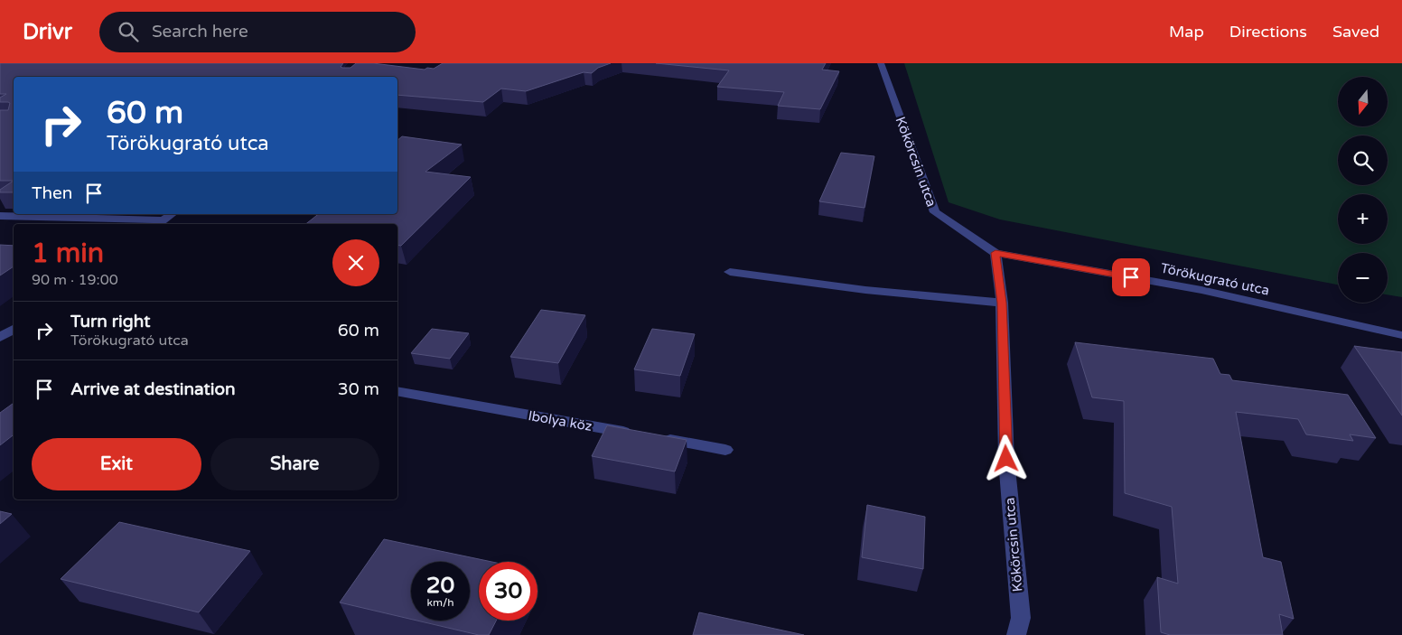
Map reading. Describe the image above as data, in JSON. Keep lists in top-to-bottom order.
{
  "streets": {
    "street": ["Kökörcsin utca", "Törökugrató utca", "Ibolya köz"]
  },
  "crossings": [
    ["Kökörcsin utca", "Törökugrató utca"]
  ],
  "north": "bottom",
  "page": {
    "header": "Drivr",
    "search": "Search here",
    "nav": ["Map", "Directions", "Saved"],
    "map_buttons": ["+", "−"],
    "turn": ["60 m", "Törökugrató utca"],
    "then": "Then",
    "heading": ["1 min", "90 m · 19:00"],
    "list": [
      {
        "name": "Turn right",
        "note": "Törökugrató utca",
        "value": "60 m"
      },
      {
        "name": "Arrive at destination",
        "value": "30 m"
      }
    ],
    "buttons": ["Exit", "Share"],
    "speed": "20 km/h",
    "limit": "30"
  }
}
